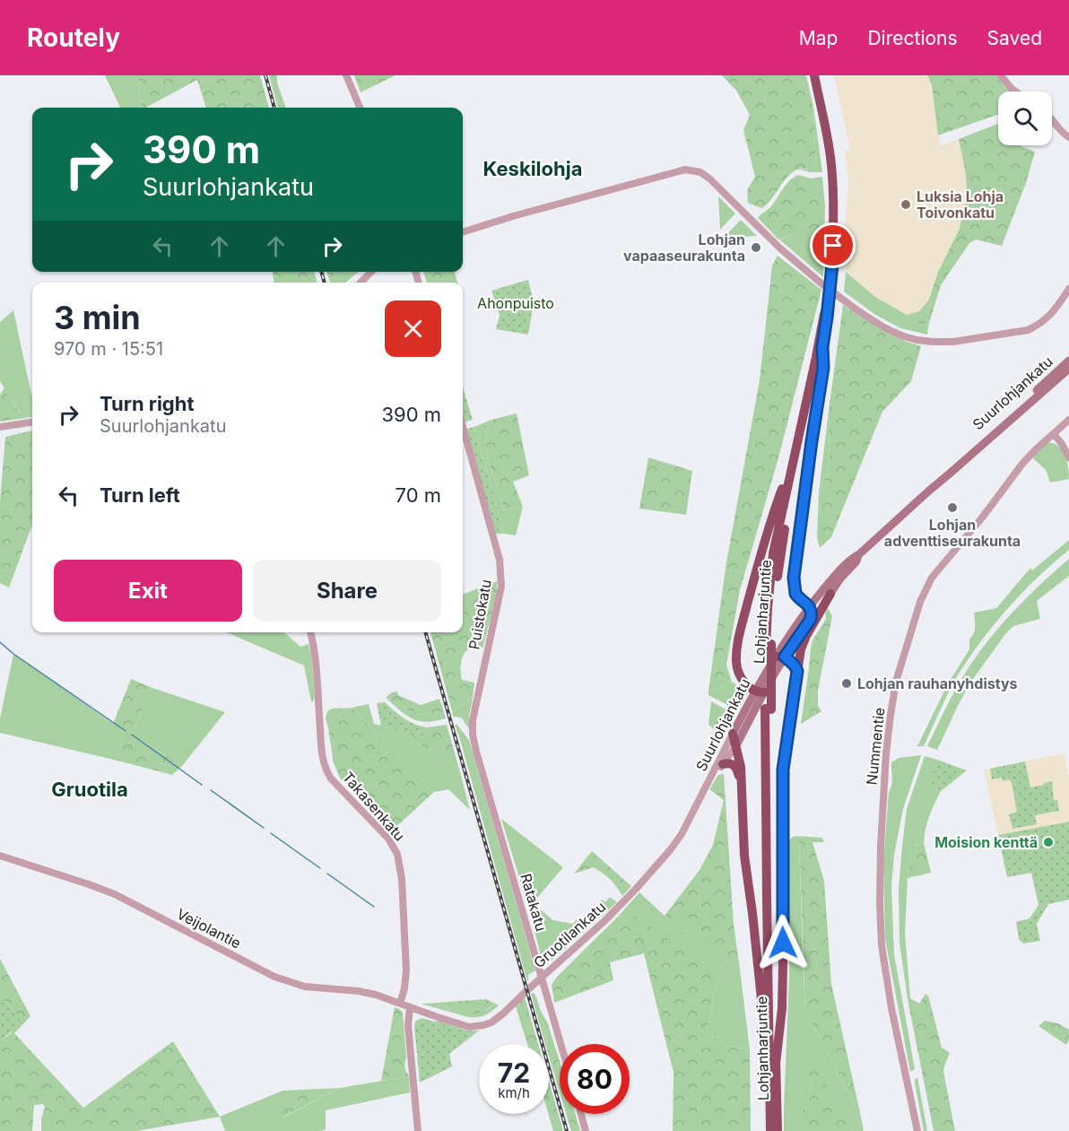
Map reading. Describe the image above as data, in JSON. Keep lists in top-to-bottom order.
{
  "streets": {
    "highway": ["Lohjanharjuntie"],
    "main road": ["Suurlohjankatu"],
    "street": [
      "Puistokatu",
      "Nummentie",
      "Takasenkatu",
      "Ratakatu",
      "Veijolantie",
      "Gruotilankatu"
    ]
  },
  "crossings": [
    ["Suurlohjankatu", "Gruotilankatu"],
    ["Puistokatu", "Ratakatu"],
    ["Takasenkatu", "Veijolantie"],
    ["Ratakatu", "Gruotilankatu"],
    ["Veijolantie", "Gruotilankatu"]
  ],
  "districts": ["Keskilohja", "Gruotila"],
  "parks": ["Ahonpuisto"],
  "places": [
    "Luksia Lohja Toivonkatu",
    "Lohjan vapaaseurakunta",
    "Lohjan adventtiseurakunta",
    "Lohjan rauhanyhdistys",
    "Moision kenttä"
  ],
  "page": {
    "header": "Routely",
    "nav": ["Map", "Directions", "Saved"],
    "turn": ["390 m", "Suurlohjankatu"],
    "heading": ["3 min", "970 m · 15:51"],
    "list": [
      {
        "name": "Turn right",
        "note": "Suurlohjankatu",
        "value": "390 m"
      },
      {
        "name": "Turn left",
        "value": "70 m"
      }
    ],
    "buttons": ["Exit", "Share"],
    "speed": "72 km/h",
    "limit": "80"
  }
}
